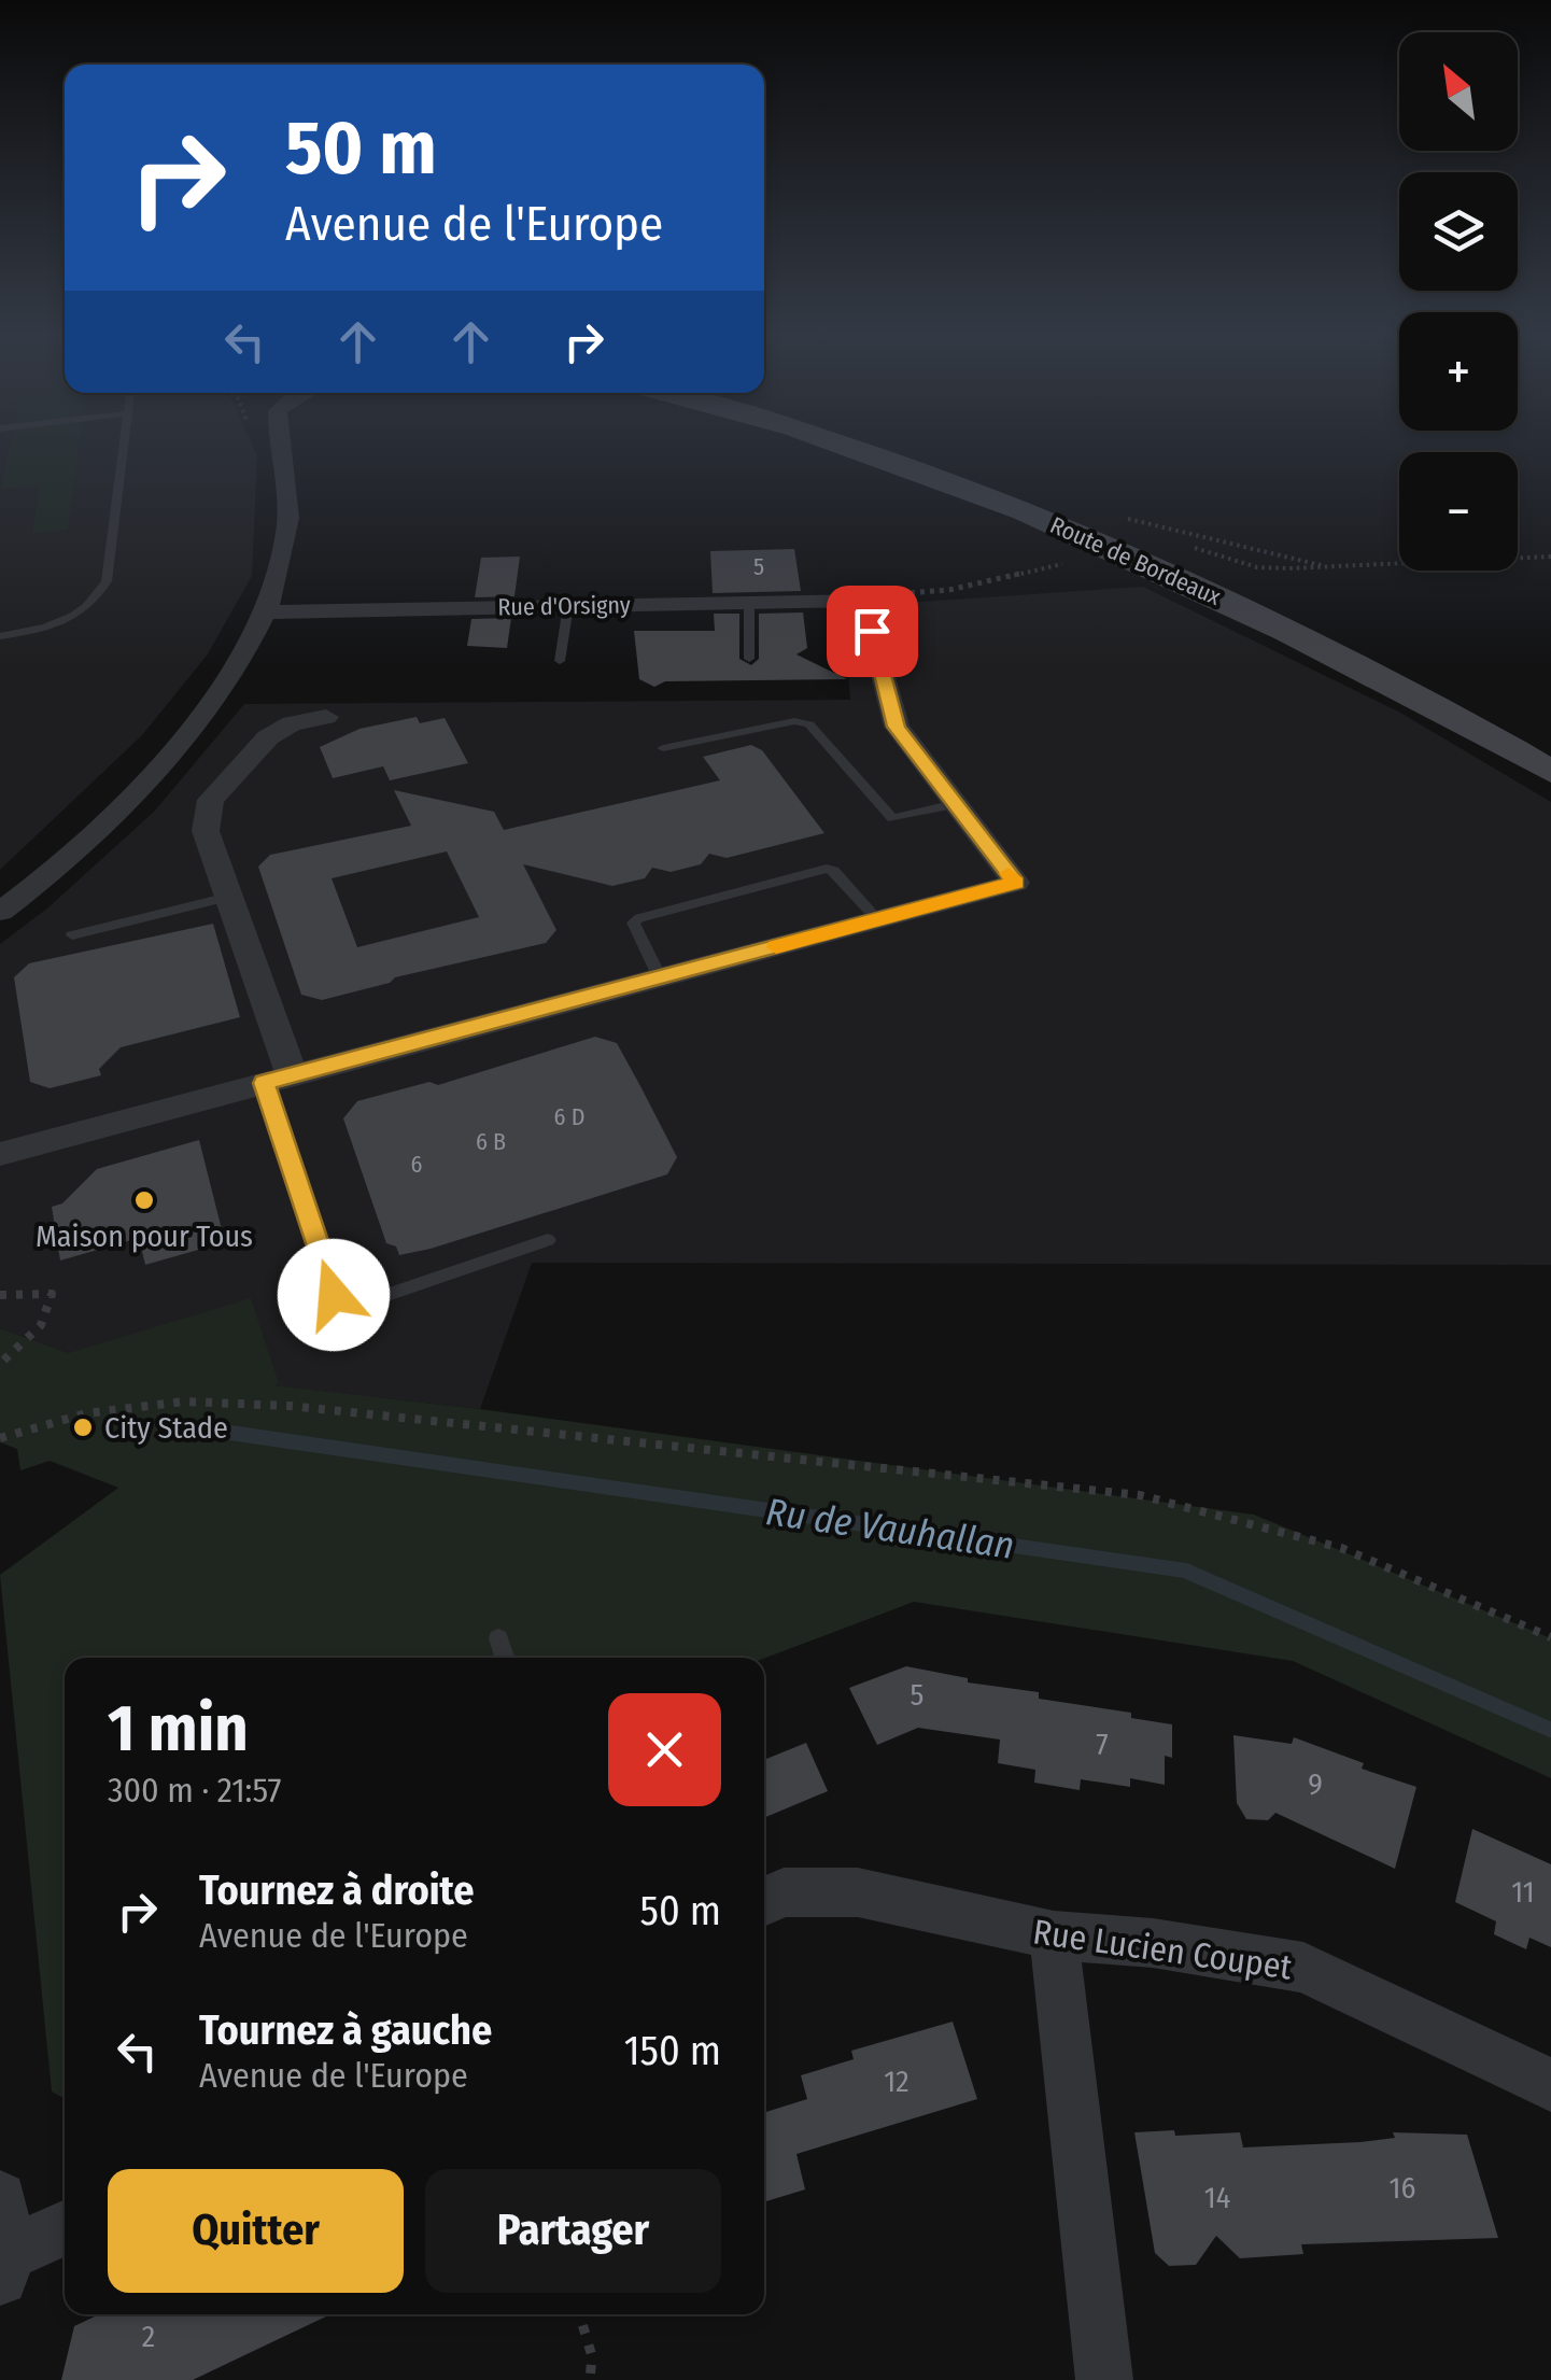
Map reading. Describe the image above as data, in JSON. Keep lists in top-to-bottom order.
{
  "streets": {
    "main road": ["Route de Bordeaux"],
    "street": ["Rue d'Orsigny", "Rue Lucien Coupet"]
  },
  "water": ["Ru de Vauhallan"],
  "places": ["Maison pour Tous", "City Stade"],
  "house_numbers": [
    "5",
    "6 D",
    "6 B",
    "6",
    "5",
    "7",
    "9",
    "11",
    "12",
    "16",
    "14",
    "2"
  ],
  "north": "top left",
  "page": {
    "map_buttons": ["+", "−"],
    "turn": ["50 m", "Avenue de l'Europe"],
    "heading": ["1 min", "300 m · 21:57"],
    "list": [
      {
        "name": "Tournez à droite",
        "note": "Avenue de l'Europe",
        "value": "50 m"
      },
      {
        "name": "Tournez à gauche",
        "note": "Avenue de l'Europe",
        "value": "150 m"
      }
    ],
    "buttons": ["Quitter", "Partager"]
  }
}
